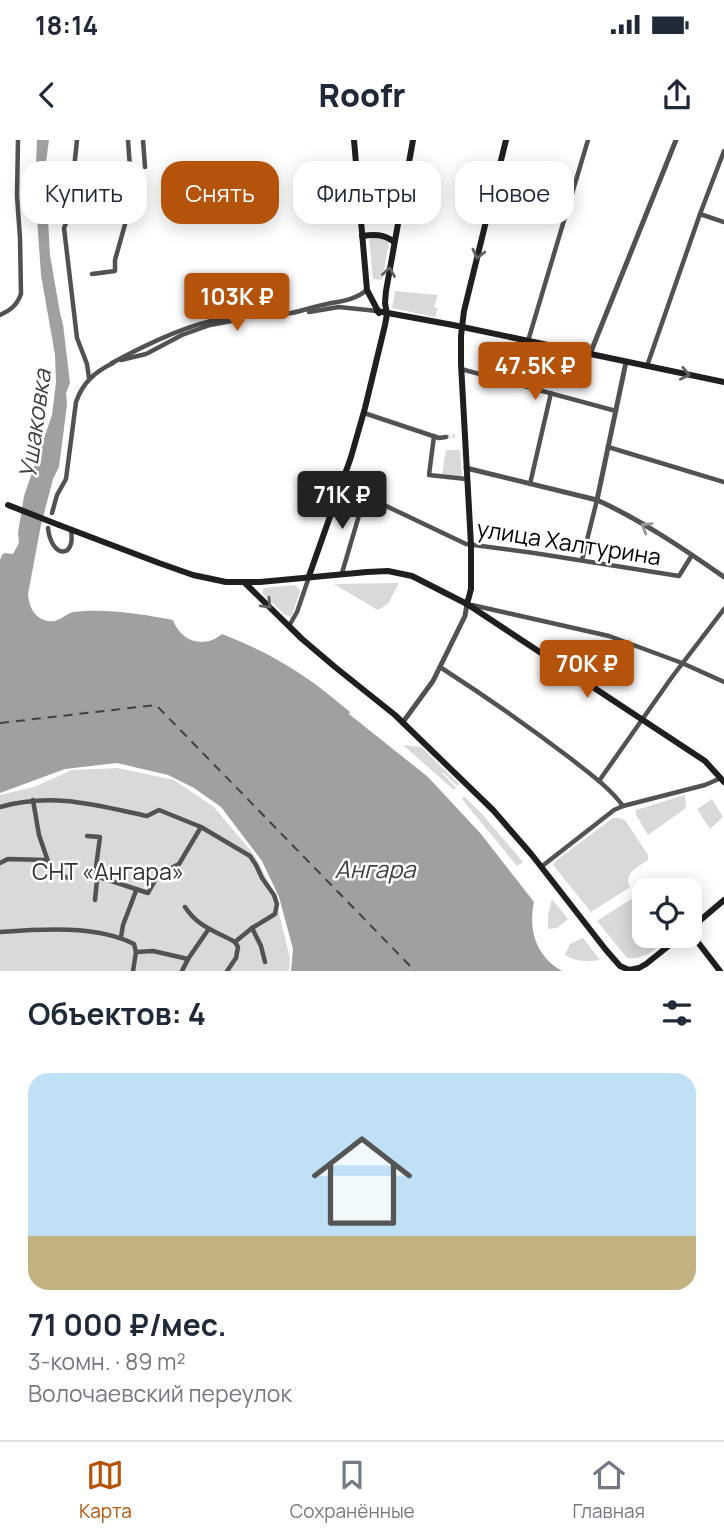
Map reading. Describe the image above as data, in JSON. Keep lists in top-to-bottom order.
{
  "streets": {
    "street": ["улица Халтурина"]
  },
  "water": ["Ушаковка", "Ангара"],
  "parks": ["СНТ «Ангара»"],
  "page": {
    "status": "18:14",
    "header": "Roofr",
    "chip": [
      "Купить",
      "Снять",
      "Фильтры",
      "Новое"
    ],
    "price": [
      "103K ₽",
      "47.5K ₽",
      "71K ₽",
      "70K ₽"
    ],
    "heading": "Объектов: 4",
    "list": [
      {
        "name": "71 000 ₽/мес.",
        "note": "3-комн. · 89 m² · Волочаевский переулок"
      }
    ],
    "tabs": ["Карта", "Сохранённые", "Главная"]
  }
}
